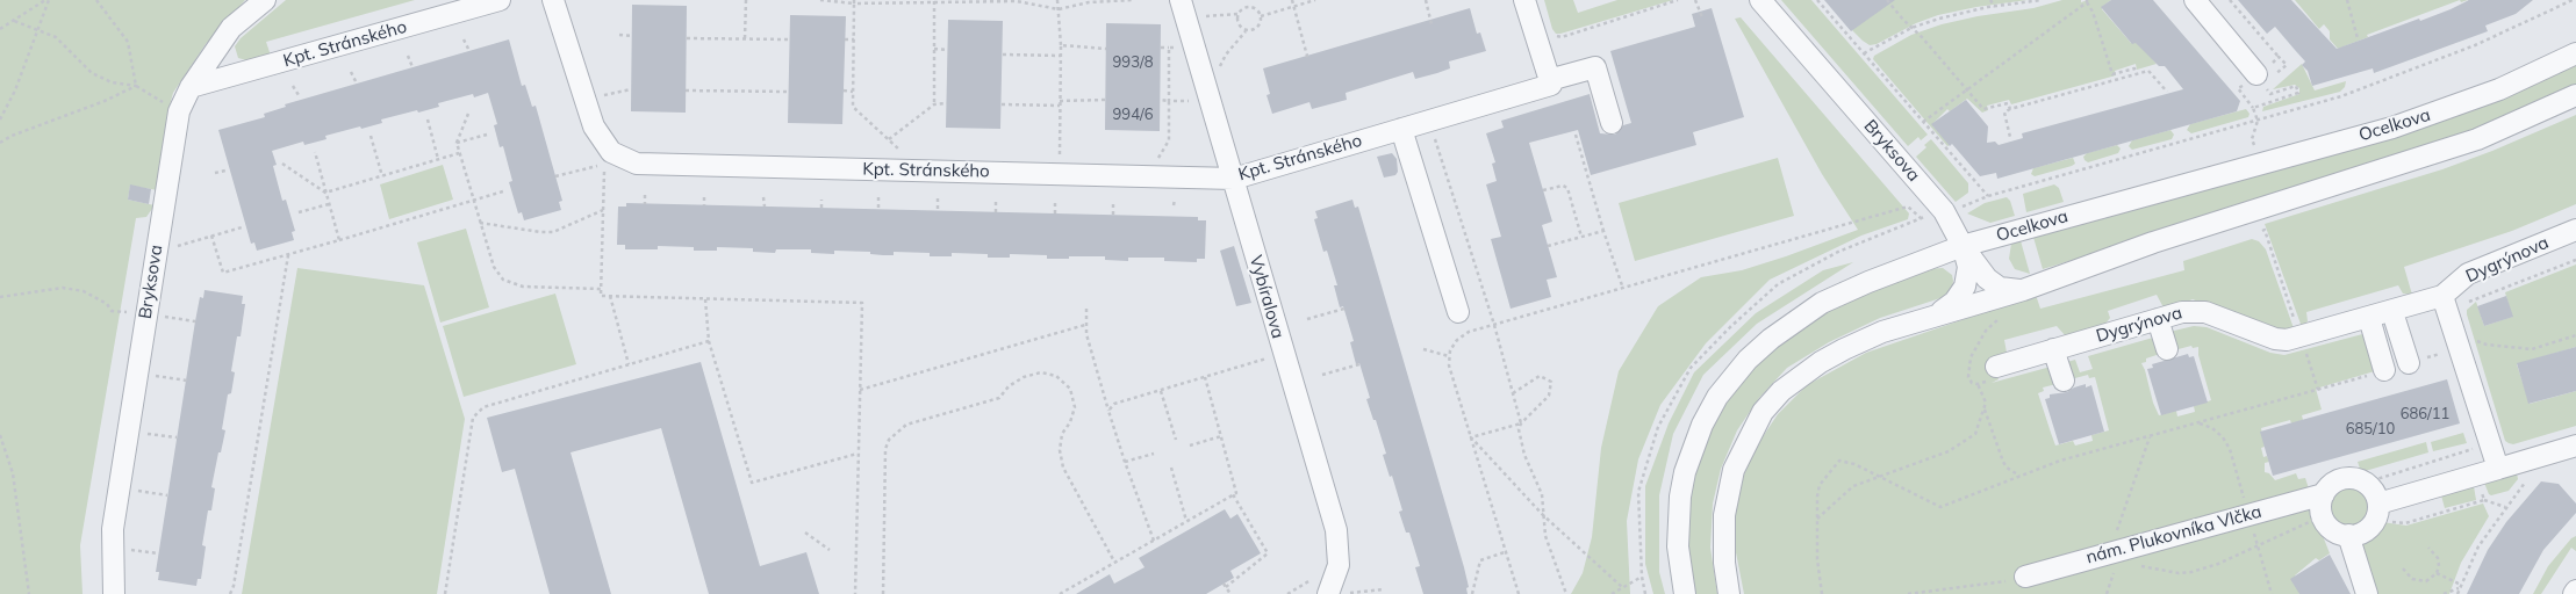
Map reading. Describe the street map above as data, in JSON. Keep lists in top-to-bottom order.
{
  "streets": {
    "street": [
      "Kpt. Stránského",
      "Ocelkova",
      "Bryksova",
      "Dygrýnova",
      "Vybíralova",
      "nám. Plukovníka Vlčka"
    ]
  },
  "crossings": [
    ["Kpt. Stránského", "Bryksova"],
    ["Kpt. Stránského", "Vybíralova"],
    ["Ocelkova", "Bryksova"]
  ],
  "house_numbers": [
    "993/8",
    "994/6",
    "686/11",
    "685/10"
  ]
}
